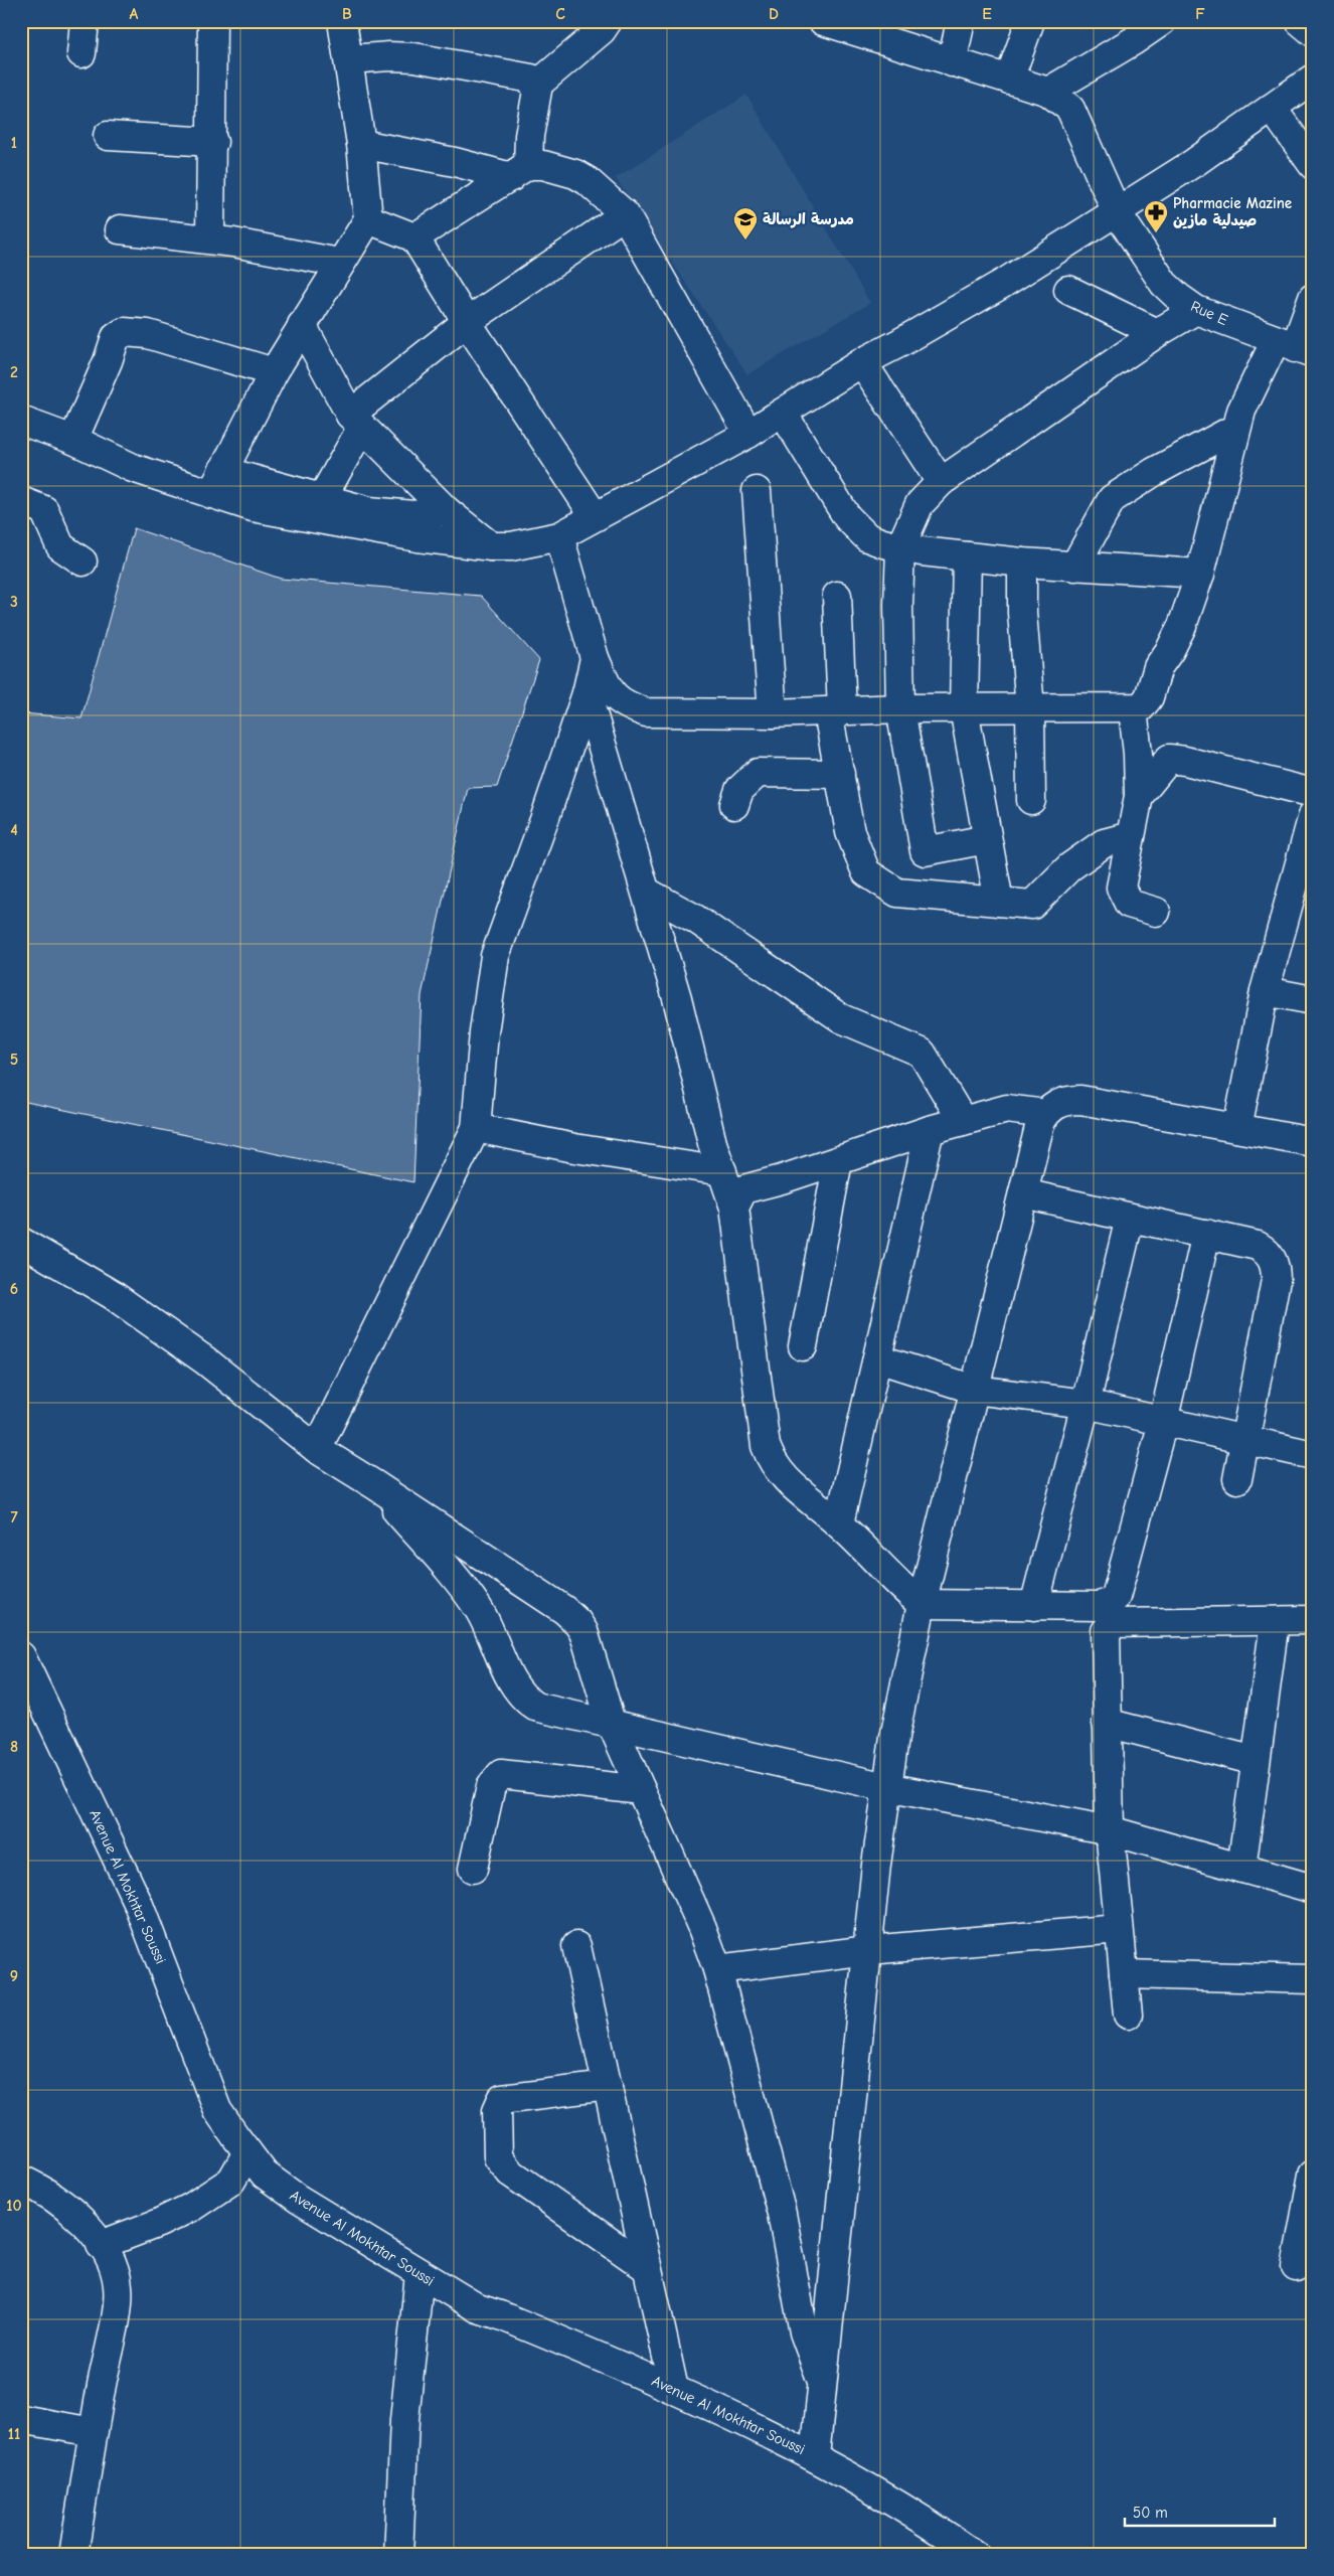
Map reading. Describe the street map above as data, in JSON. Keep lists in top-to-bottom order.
{
  "streets": {
    "street": ["Rue E", "Avenue Al Mokhtar Soussi"]
  },
  "places": {
    "pharmacy": ["Pharmacie Mazine صيدلية مازين"],
    "school or university": ["مدرسة الرسالة"]
  },
  "scale_bar": "50 m",
  "grid": {
    "columns": [
      "A",
      "B",
      "C",
      "D",
      "E",
      "F"
    ],
    "rows": [
      "1",
      "2",
      "3",
      "4",
      "5",
      "6",
      "7",
      "8",
      "9",
      "10",
      "11"
    ]
  }
}
